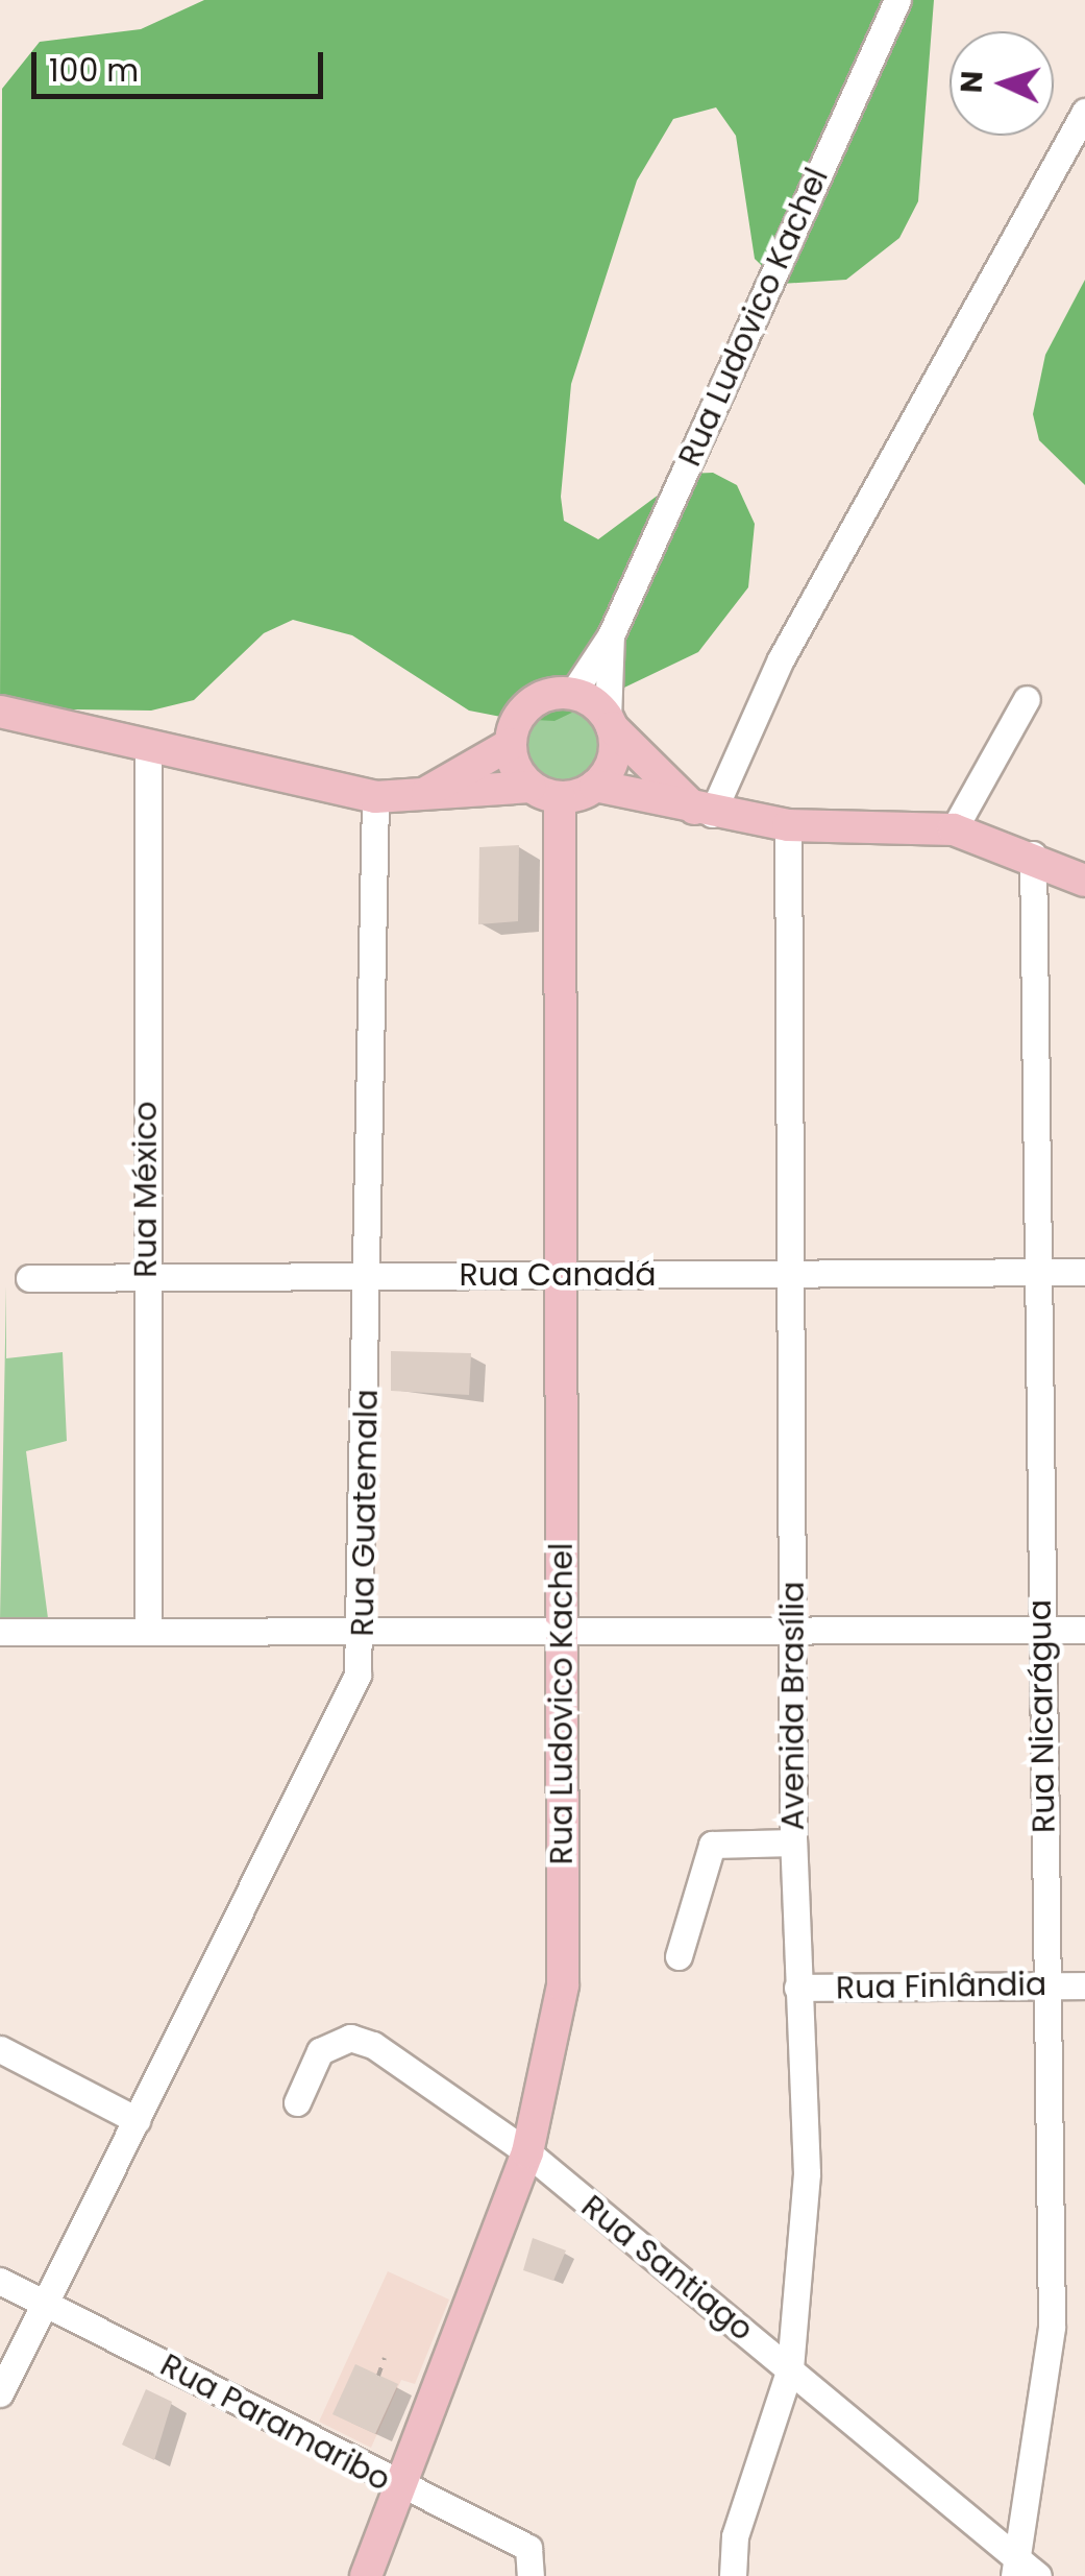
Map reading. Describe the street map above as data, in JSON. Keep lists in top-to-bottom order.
{
  "streets": {
    "main road": ["Rua Ludovico Kachel"],
    "street": [
      "Rua México",
      "Rua Canadá",
      "Rua Guatemala",
      "Avenida Brasília",
      "Rua Nicarágua",
      "Rua Finlândia",
      "Rua Santiago",
      "Rua Paramaribo"
    ]
  },
  "crossings": [
    ["Rua Ludovico Kachel", "Rua Canadá"],
    ["Rua Ludovico Kachel", "Rua Santiago"],
    ["Rua Ludovico Kachel", "Rua Paramaribo"],
    ["Rua México", "Rua Canadá"],
    ["Rua Canadá", "Rua Guatemala"],
    ["Rua Canadá", "Avenida Brasília"],
    ["Rua Canadá", "Rua Nicarágua"],
    ["Rua Guatemala", "Rua Paramaribo"],
    ["Avenida Brasília", "Rua Finlândia"],
    ["Avenida Brasília", "Rua Santiago"],
    ["Rua Nicarágua", "Rua Finlândia"],
    ["Rua Nicarágua", "Rua Santiago"]
  ],
  "scale_bar": "100 m",
  "north": "left"
}
